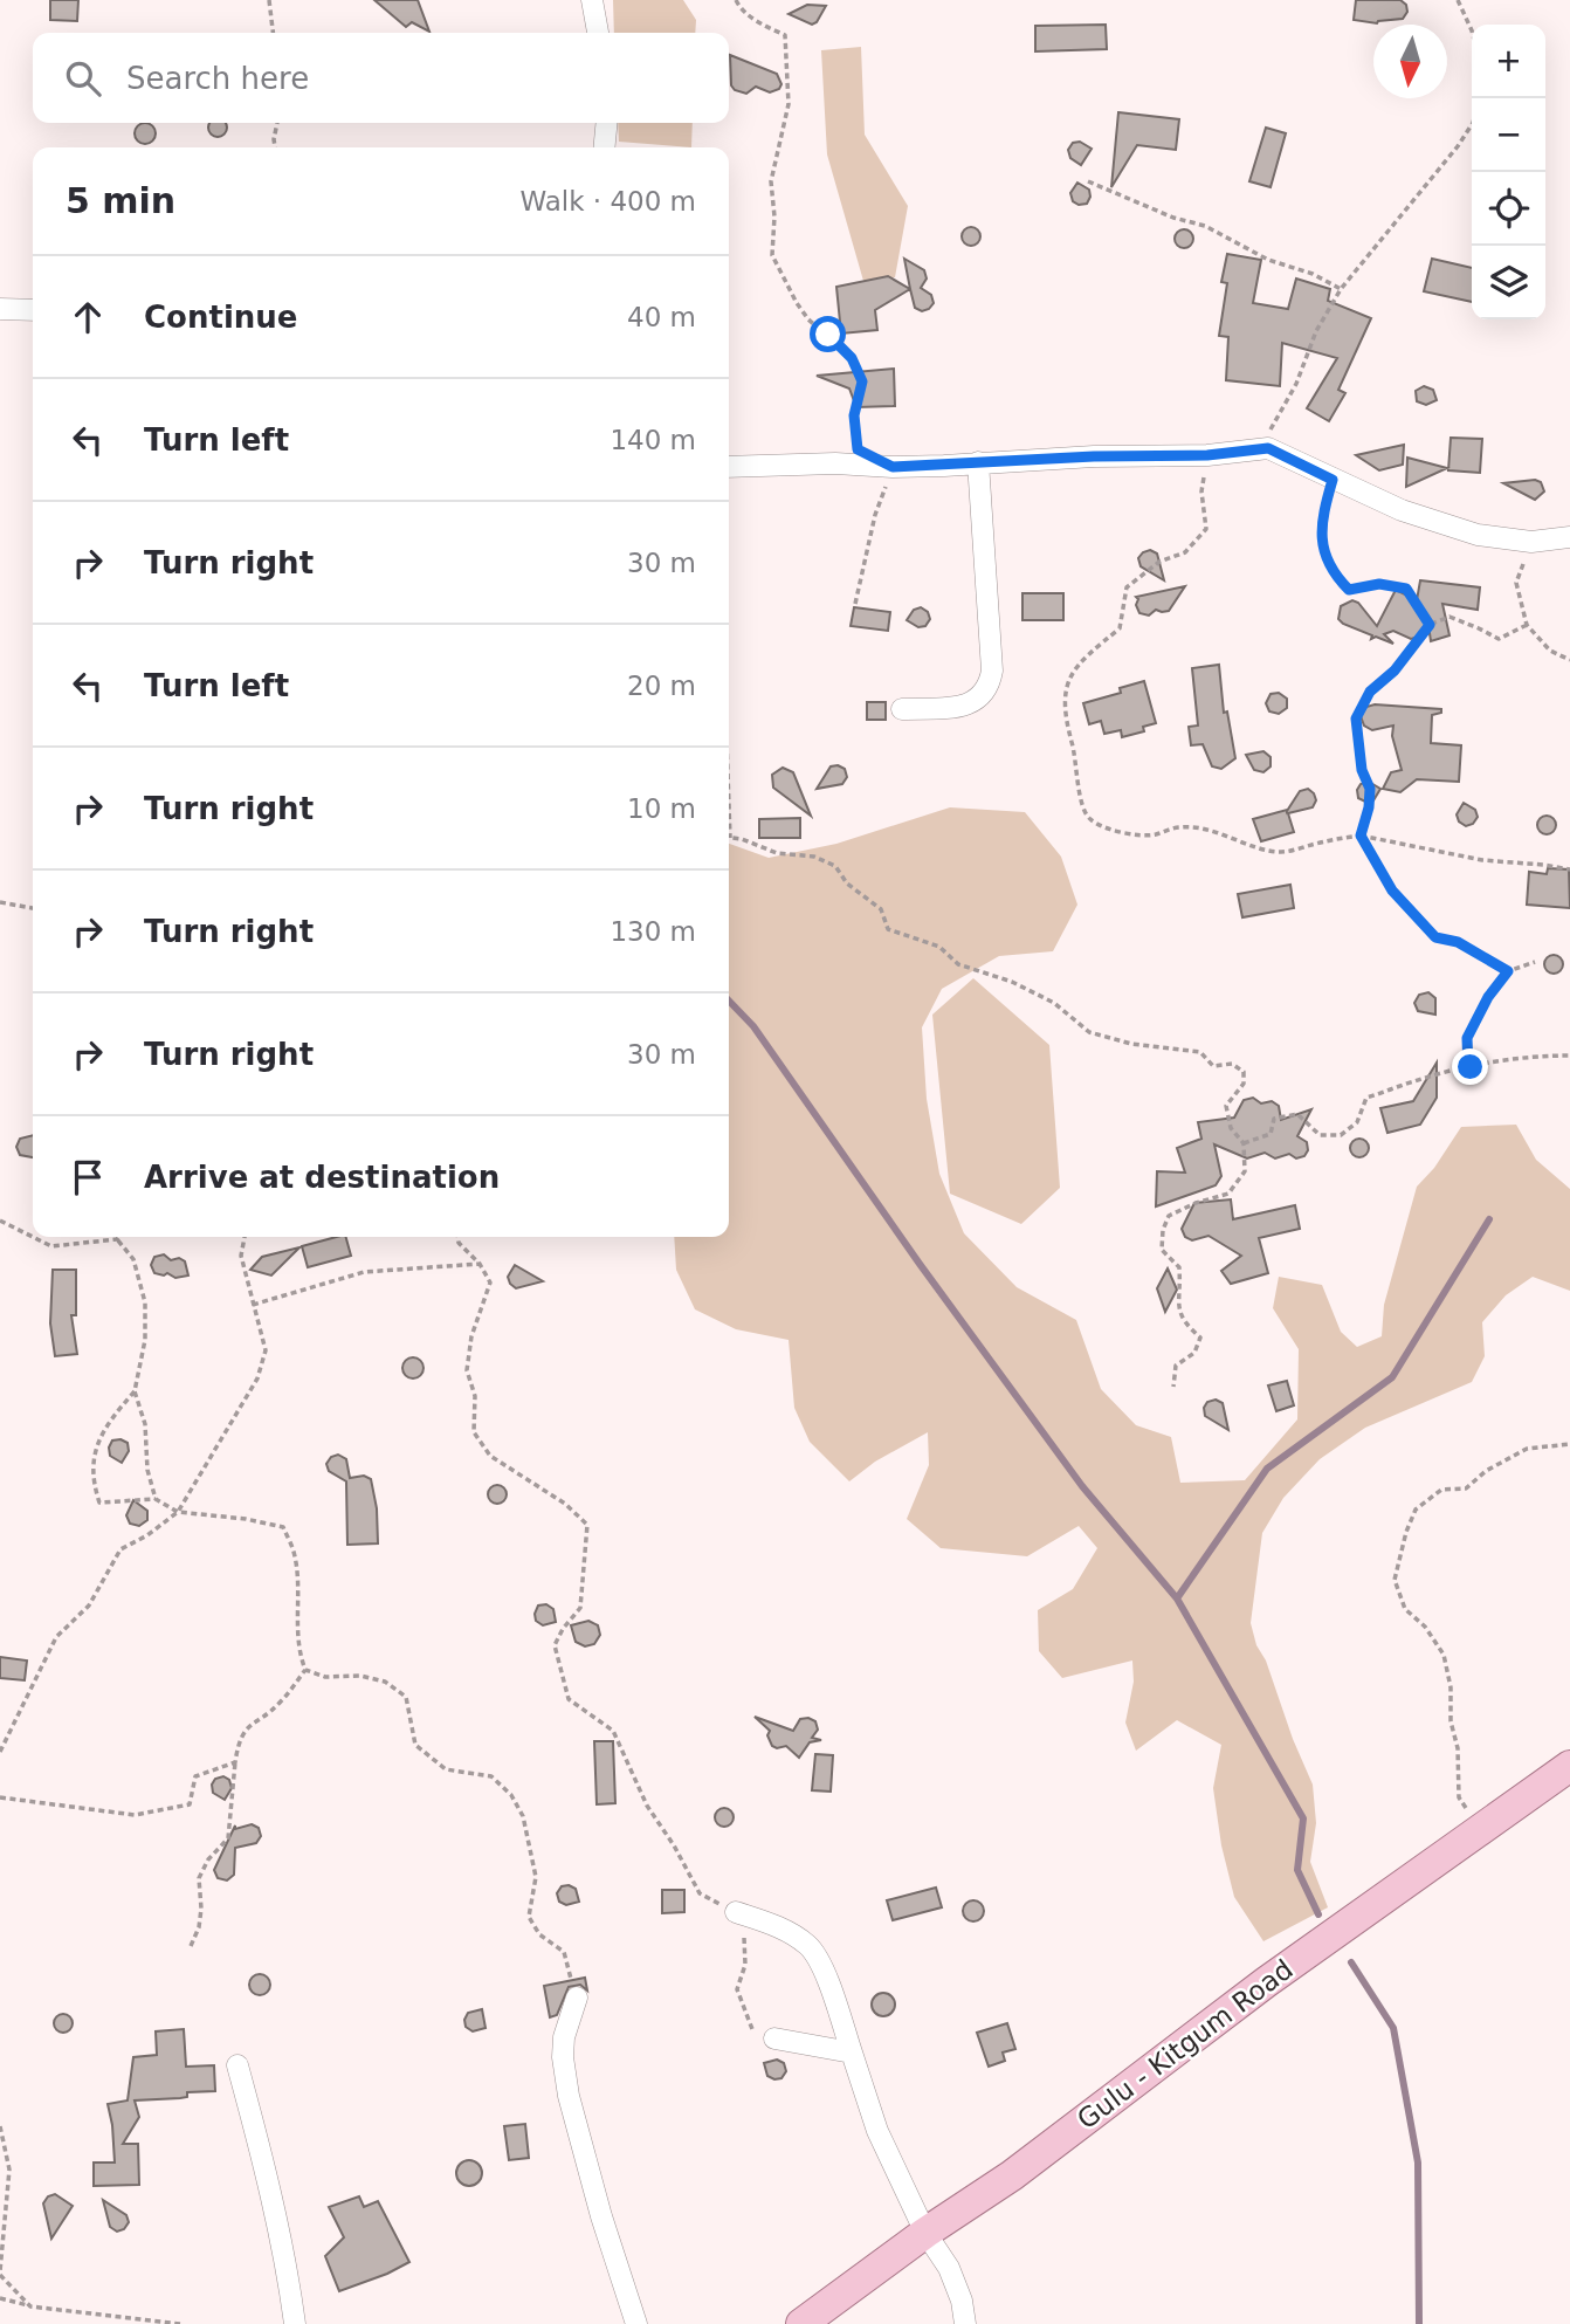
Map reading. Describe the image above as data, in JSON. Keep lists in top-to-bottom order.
{
  "streets": {
    "main road": ["Gulu - Kitgum Road"]
  },
  "north": "bottom",
  "page": {
    "map_buttons": ["+", "−"],
    "search": "Search here",
    "heading": ["5 min", "Walk · 400 m"],
    "list": [
      ["Continue", "40 m"],
      ["Turn left", "140 m"],
      ["Turn right", "30 m"],
      ["Turn left", "20 m"],
      ["Turn right", "10 m"],
      ["Turn right", "130 m"],
      ["Turn right", "30 m"],
      "Arrive at destination"
    ]
  }
}
